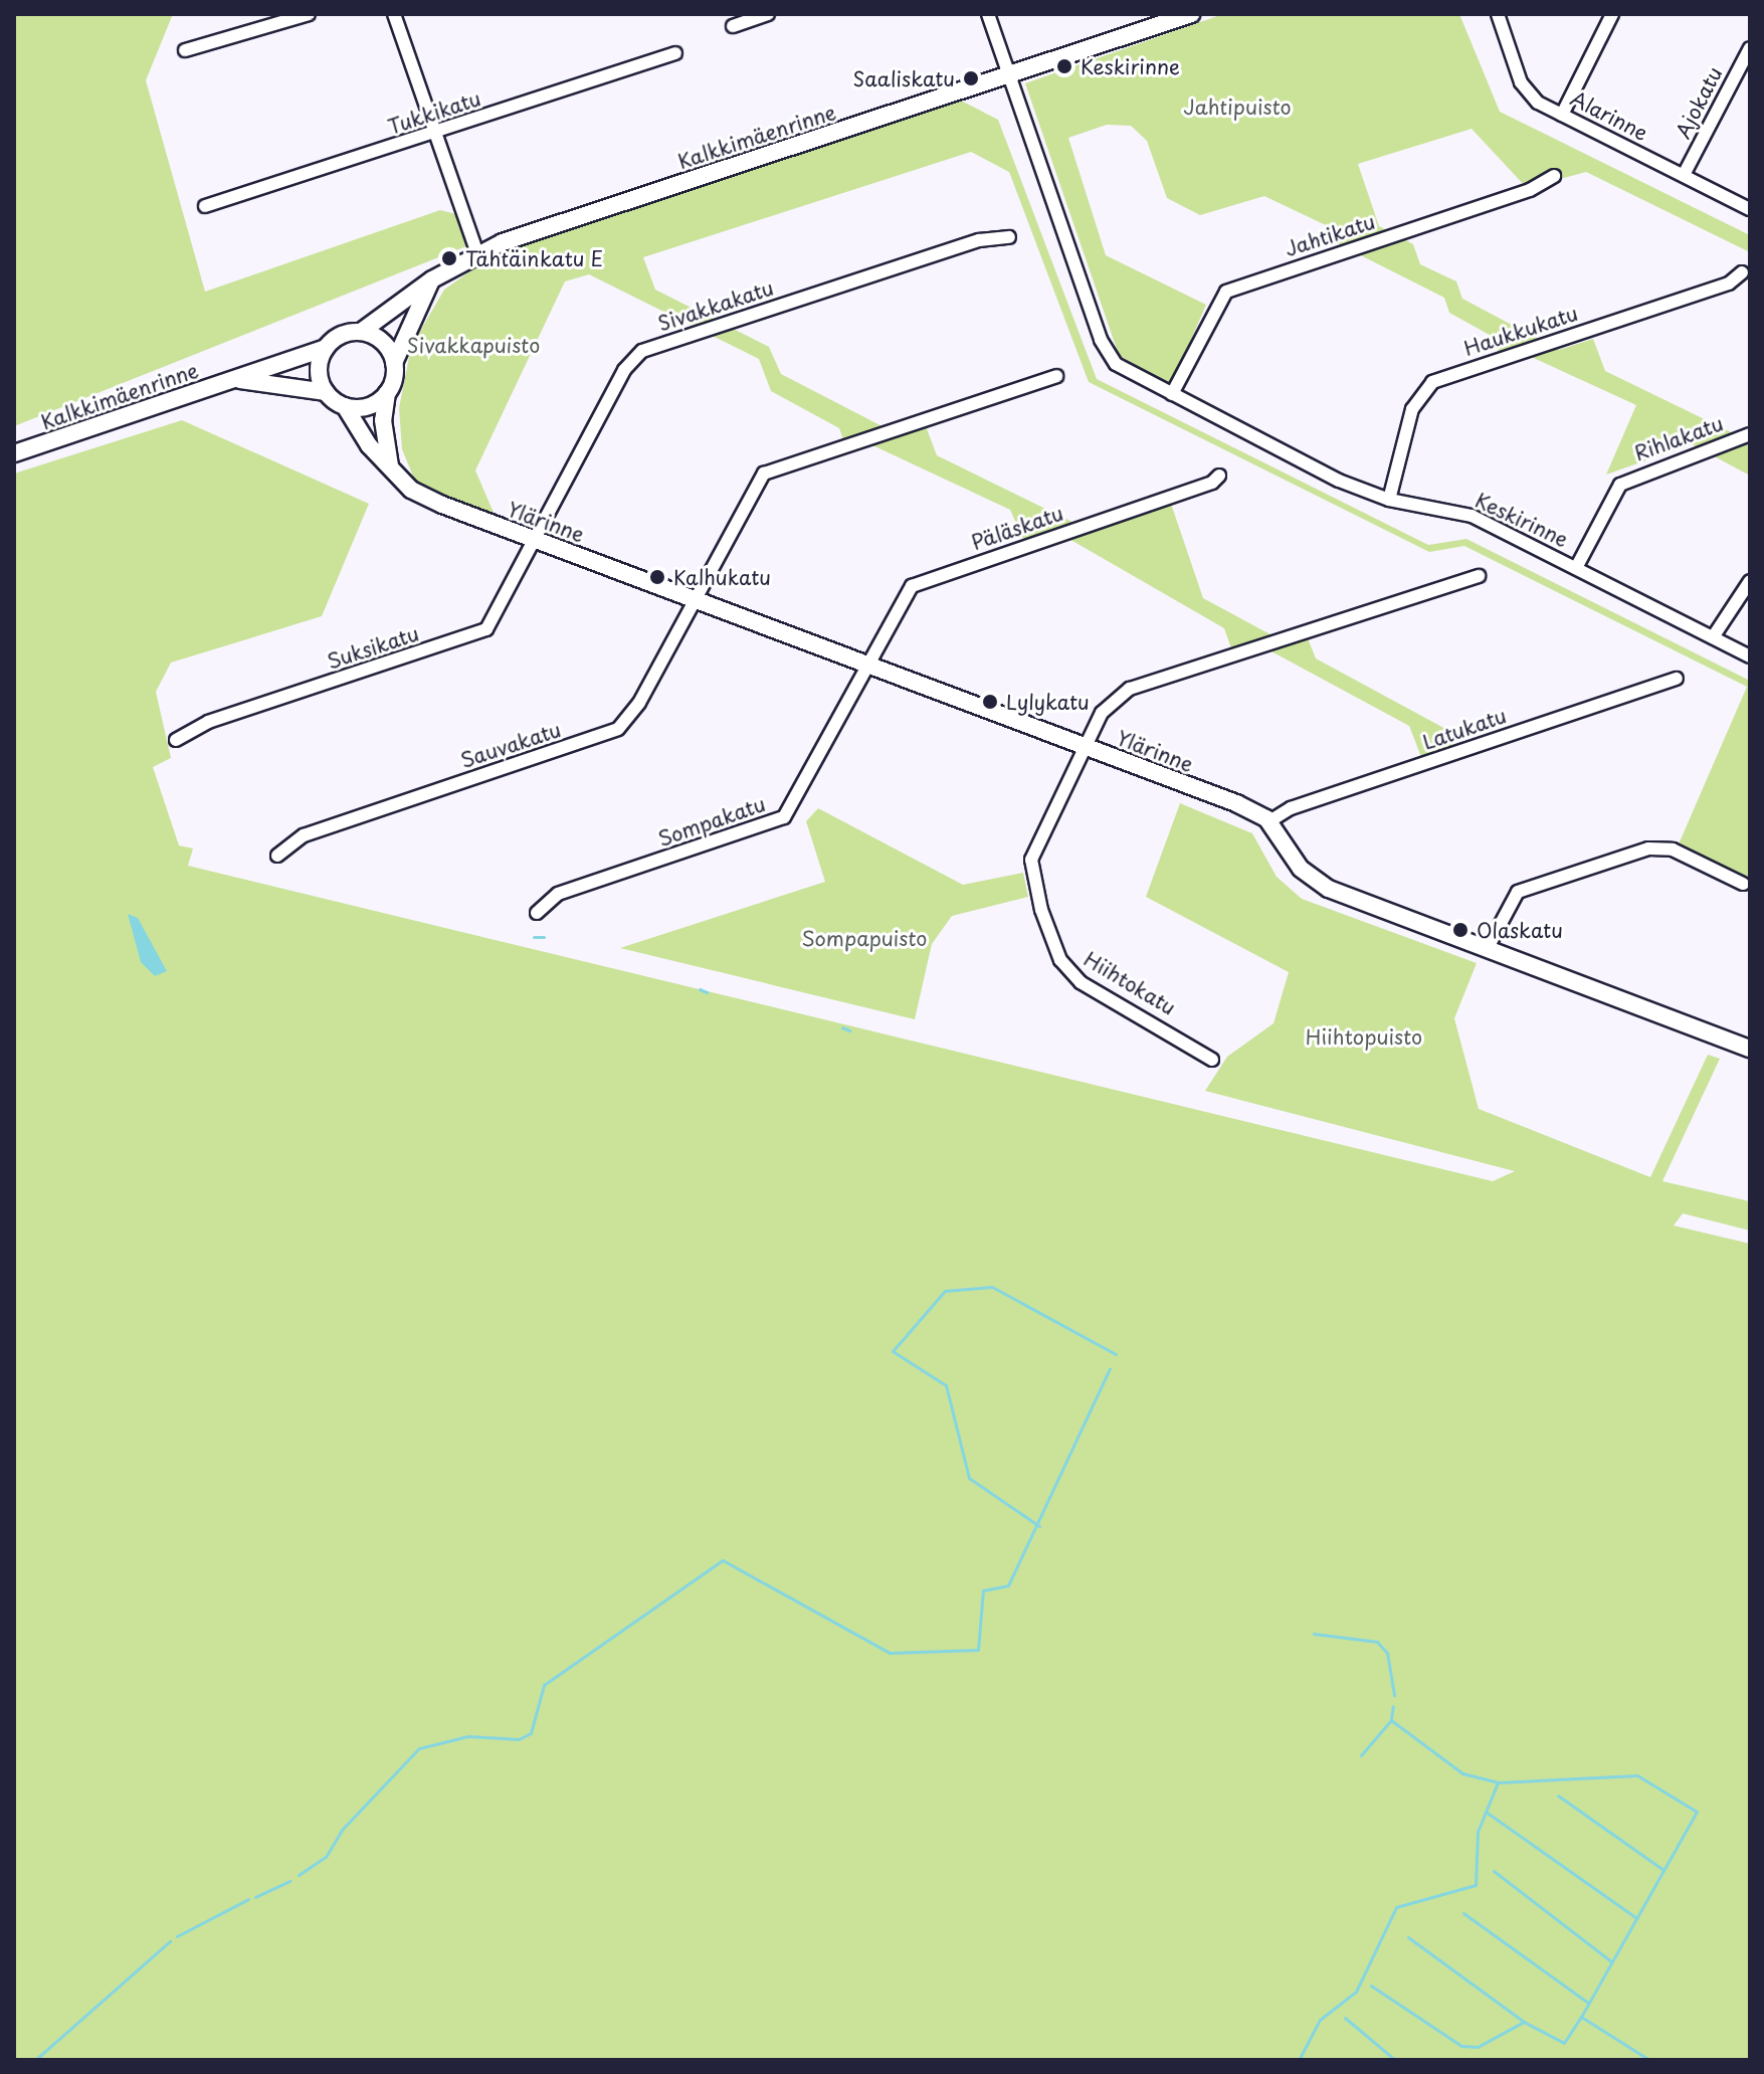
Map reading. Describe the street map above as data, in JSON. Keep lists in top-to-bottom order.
{
  "streets": {
    "street": [
      "Ajokatu",
      "Tukkikatu",
      "Alarinne",
      "Kalkkimäenrinne",
      "Jahtikatu",
      "Sivakkakatu",
      "Haukkukatu",
      "Rihlakatu",
      "Keskirinne",
      "Ylärinne",
      "Päläskatu",
      "Suksikatu",
      "Latukatu",
      "Sauvakatu",
      "Sompakatu",
      "Hiihtokatu"
    ]
  },
  "crossings": [
    ["Ajokatu", "Alarinne"],
    ["Kalkkimäenrinne", "Keskirinne"],
    ["Kalkkimäenrinne", "Ylärinne"],
    ["Jahtikatu", "Keskirinne"],
    ["Sivakkakatu", "Ylärinne"],
    ["Sivakkakatu", "Suksikatu"],
    ["Haukkukatu", "Keskirinne"],
    ["Rihlakatu", "Keskirinne"],
    ["Ylärinne", "Päläskatu"],
    ["Ylärinne", "Suksikatu"],
    ["Ylärinne", "Latukatu"],
    ["Ylärinne", "Sauvakatu"],
    ["Ylärinne", "Sompakatu"],
    ["Ylärinne", "Hiihtokatu"],
    ["Päläskatu", "Sompakatu"]
  ],
  "parks": [
    "Jahtipuisto",
    "Sivakkapuisto",
    "Sompapuisto",
    "Hiihtopuisto"
  ],
  "places": [
    "Keskirinne",
    "Saaliskatu",
    "Tähtäinkatu E",
    "Kalhukatu",
    "Lylykatu",
    "Olaskatu"
  ]
}
